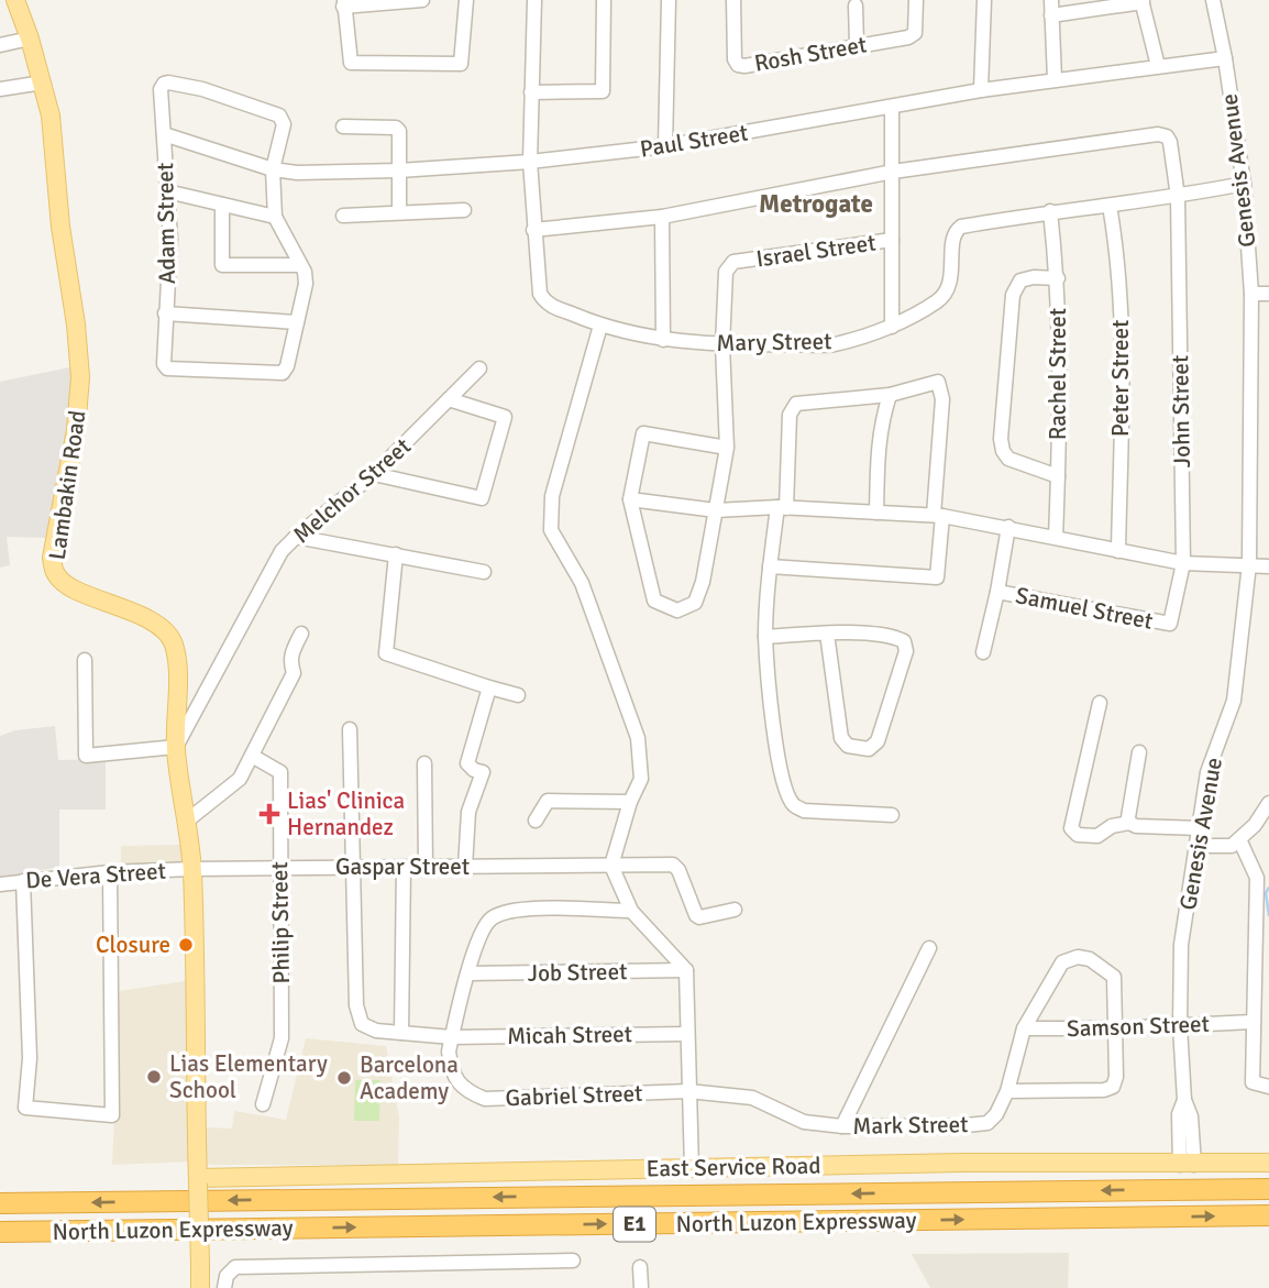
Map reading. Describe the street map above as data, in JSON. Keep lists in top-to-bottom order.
{
  "streets": {
    "highway": ["North Luzon Expressway", "E1"],
    "main road": ["Lambakin Road", "East Service Road"],
    "street": [
      "Rosh Street",
      "Paul Street",
      "Genesis Avenue",
      "Adam Street",
      "Israel Street",
      "Mary Street",
      "Rachel Street",
      "Peter Street",
      "John Street",
      "Melchor Street",
      "Samuel Street",
      "Gaspar Street",
      "De Vera Street",
      "Philip Street",
      "Job Street",
      "Samson Street",
      "Micah Street",
      "Gabriel Street",
      "Mark Street"
    ]
  },
  "crossings": [
    ["Paul Street", "Genesis Avenue"],
    ["Paul Street", "Adam Street"],
    ["Paul Street", "Mary Street"],
    ["Genesis Avenue", "Mary Street"],
    ["Genesis Avenue", "Samson Street"],
    ["Genesis Avenue", "East Service Road"],
    ["Israel Street", "Mary Street"],
    ["Mary Street", "Rachel Street"],
    ["Mary Street", "Peter Street"],
    ["Mary Street", "John Street"],
    ["John Street", "Samuel Street"],
    ["Lambakin Road", "Melchor Street"],
    ["Lambakin Road", "Gaspar Street"],
    ["Lambakin Road", "De Vera Street"],
    ["Lambakin Road", "East Service Road"],
    ["Gaspar Street", "De Vera Street"],
    ["Gaspar Street", "Philip Street"],
    ["Gaspar Street", "Micah Street"],
    ["Job Street", "Gabriel Street"],
    ["Samson Street", "Mark Street"],
    ["Micah Street", "Gabriel Street"],
    ["Gabriel Street", "Mark Street"]
  ],
  "districts": ["Metrogate"],
  "places": {
    "health": ["Lias' Clinica Hernandez"],
    "other": ["Closure", "Lias Elementary School", "Barcelona Academy"]
  }
}
